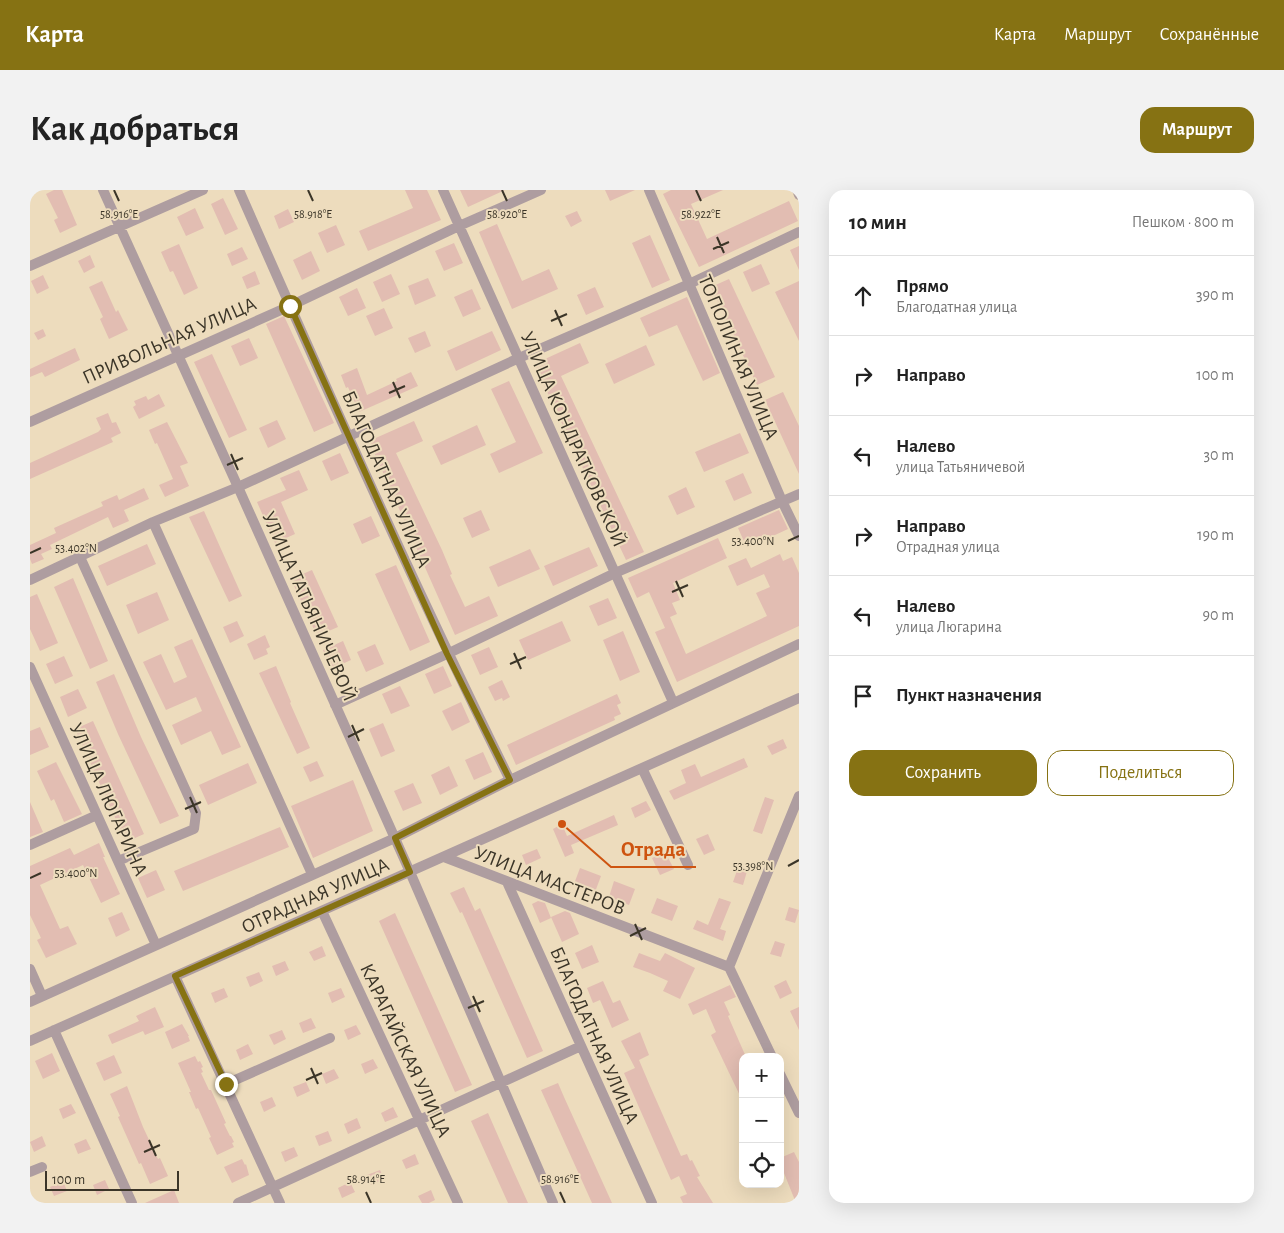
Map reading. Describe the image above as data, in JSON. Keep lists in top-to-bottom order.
{
  "streets": {
    "street": [
      "ПРИВОЛЬНАЯ УЛИЦА",
      "ТОПОЛИНАЯ УЛИЦА",
      "УЛИЦА КОНДРАТКОВСКОЙ",
      "БЛАГОДАТНАЯ УЛИЦА",
      "УЛИЦА ТАТЬЯНИЧЕВОЙ",
      "УЛИЦА ЛЮГАРИНА",
      "УЛИЦА МАСТЕРОВ",
      "ОТРАДНАЯ УЛИЦА",
      "КАРАГАЙСКАЯ УЛИЦА"
    ]
  },
  "crossings": [
    ["ПРИВОЛЬНАЯ УЛИЦА", "УЛИЦА КОНДРАТКОВСКОЙ"],
    ["ПРИВОЛЬНАЯ УЛИЦА", "БЛАГОДАТНАЯ УЛИЦА"],
    ["ПРИВОЛЬНАЯ УЛИЦА", "УЛИЦА ТАТЬЯНИЧЕВОЙ"],
    ["БЛАГОДАТНАЯ УЛИЦА", "УЛИЦА МАСТЕРОВ"],
    ["УЛИЦА ТАТЬЯНИЧЕВОЙ", "ОТРАДНАЯ УЛИЦА"],
    ["УЛИЦА МАСТЕРОВ", "ОТРАДНАЯ УЛИЦА"],
    ["ОТРАДНАЯ УЛИЦА", "КАРАГАЙСКАЯ УЛИЦА"]
  ],
  "places": ["Отрада"],
  "scale_bar": "100 m",
  "page": {
    "header": "Карта",
    "nav": ["Карта", "Маршрут", "Сохранённые"],
    "buttons": [
      "Маршрут",
      ["Сохранить", "Поделиться"]
    ],
    "title": "Как добраться",
    "heading": ["10 мин", "Пешком · 800 m"],
    "list": [
      ["Прямо", "Благодатная улица", "390 m"],
      ["Направо", "100 m"],
      ["Налево", "улица Татьяничевой", "30 m"],
      ["Направо", "Отрадная улица", "190 m"],
      ["Налево", "улица Люгарина", "90 m"],
      "Пункт назначения"
    ],
    "map_buttons": ["+", "−"],
    "scale": "100 m"
  },
  "coordinates": [
    "58.916°E",
    "58.922°E",
    "58.918°E",
    "58.920°E",
    "53.400°N",
    "53.402°N",
    "53.398°N",
    "58.914°E"
  ]
}
